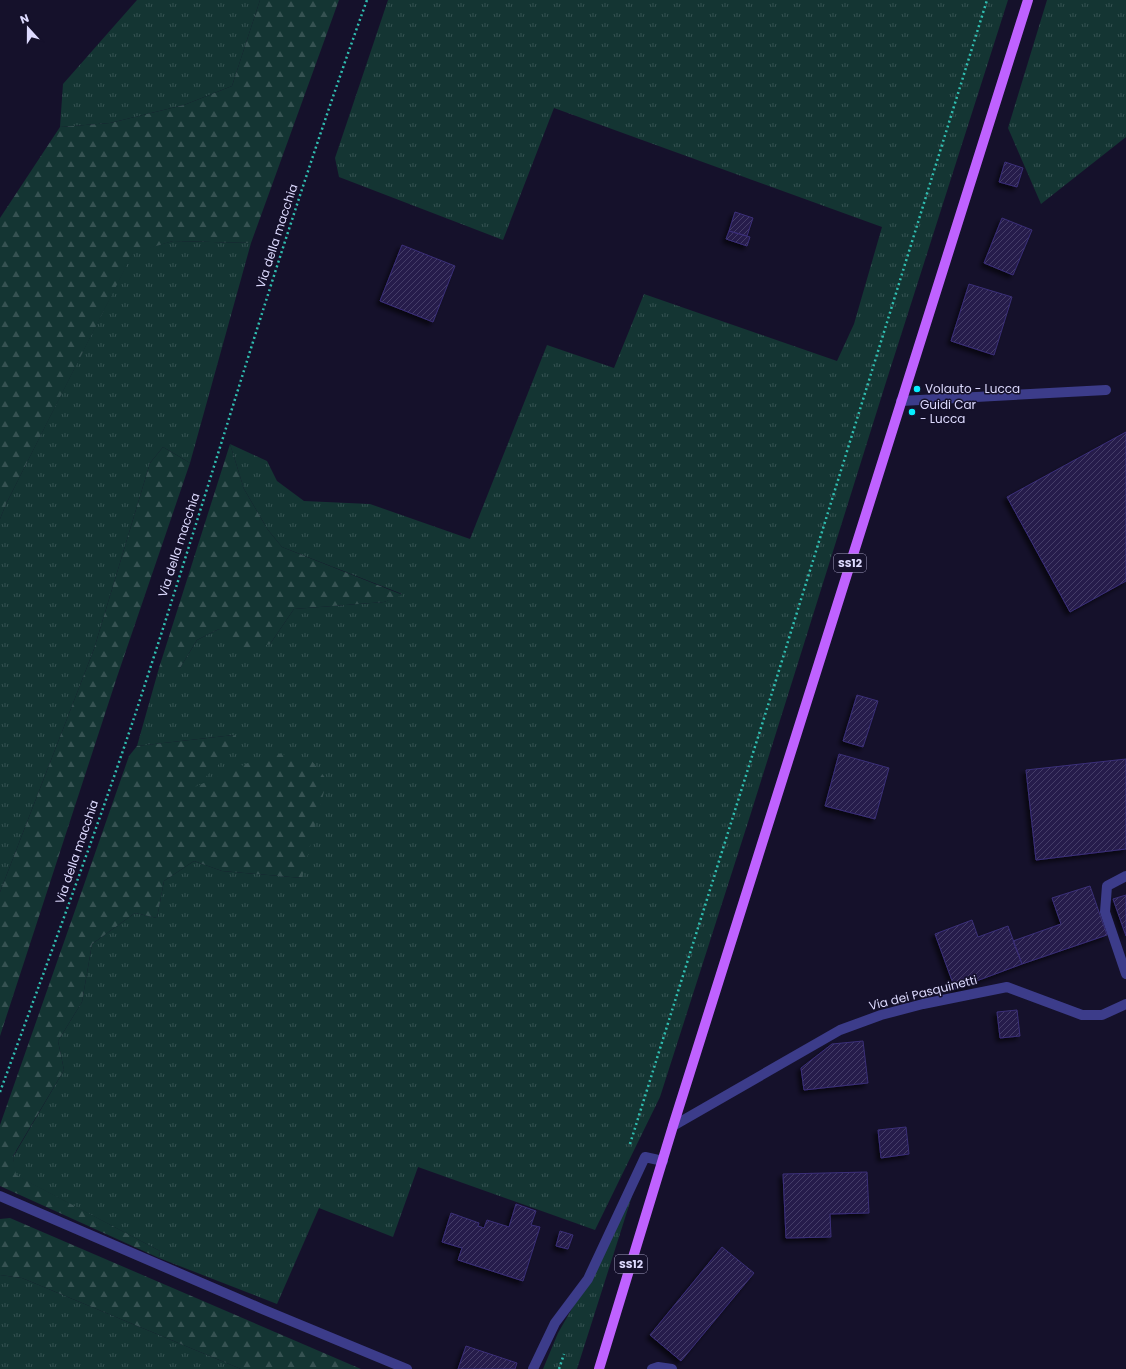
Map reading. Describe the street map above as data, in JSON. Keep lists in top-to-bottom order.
{
  "streets": {
    "main road": ["SS12"],
    "street": ["Via dei Pasquinetti"],
    "path": ["Via della macchia"]
  },
  "crossings": [
    ["SS12", "Via dei Pasquinetti"]
  ],
  "places": ["Volauto - Lucca", "Guidi Car - Lucca"],
  "north": "top"
}
